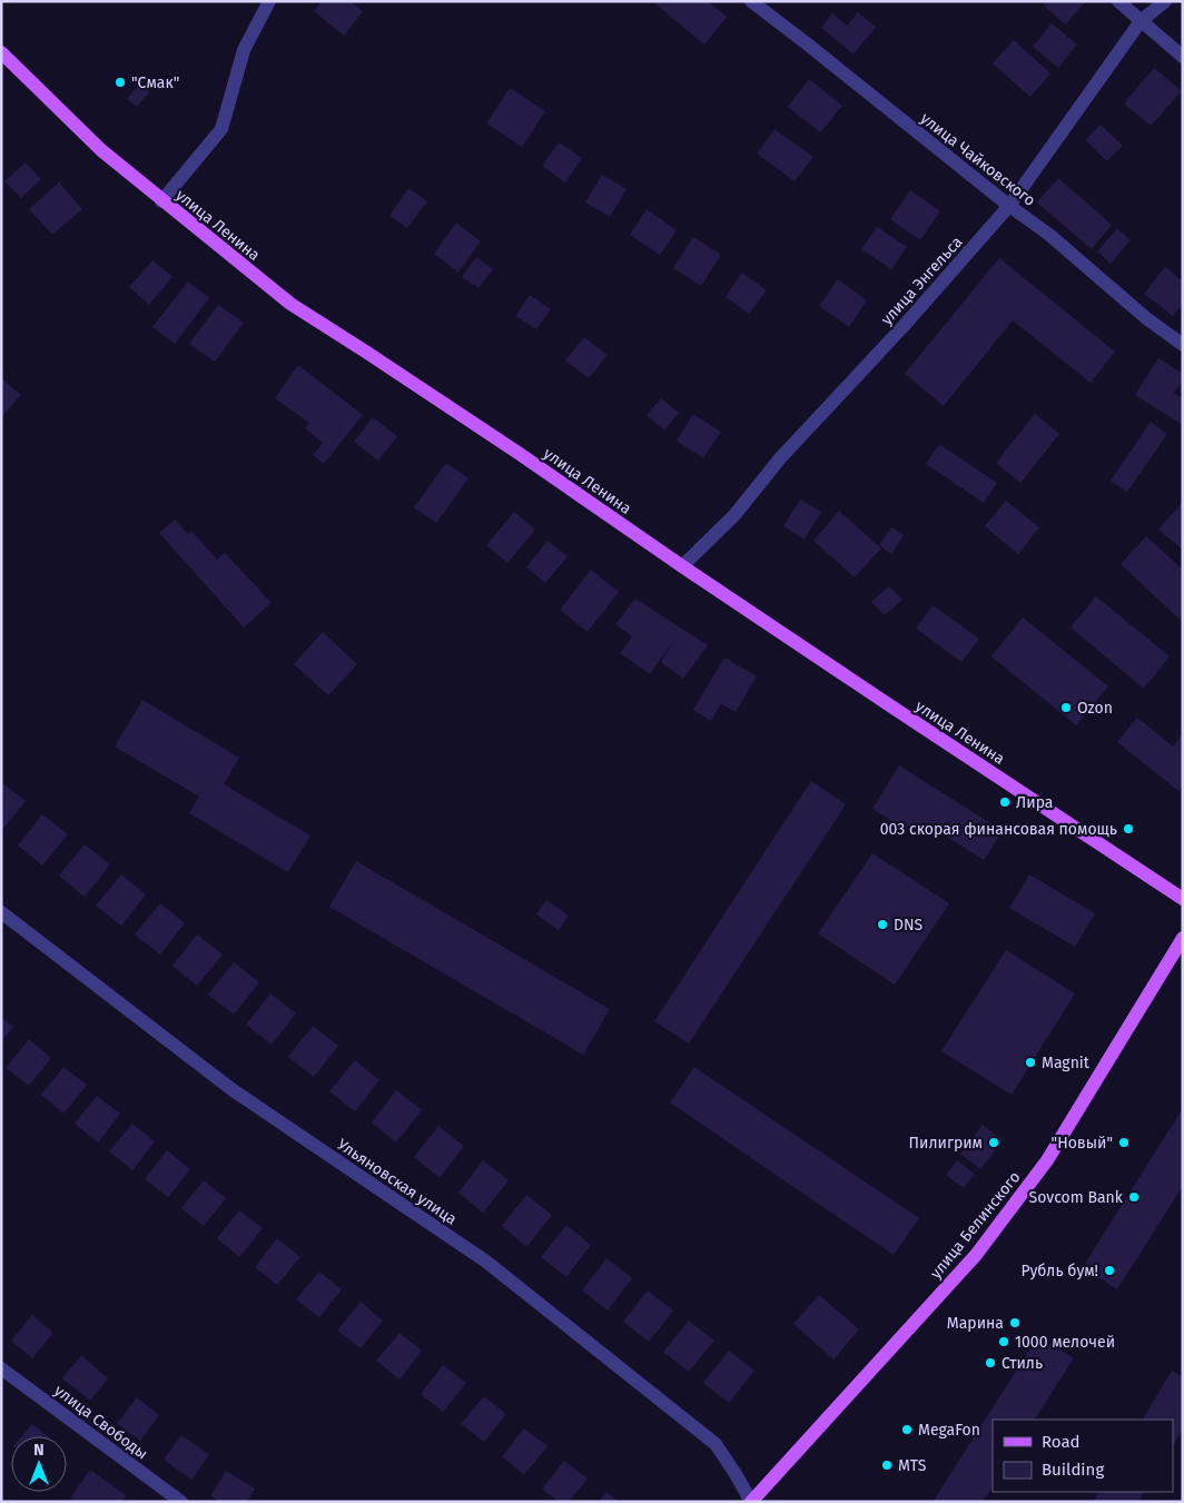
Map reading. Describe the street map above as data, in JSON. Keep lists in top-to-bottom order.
{
  "streets": {
    "main road": ["улица Ленина", "улица Белинского"],
    "street": [
      "улица Чайковского",
      "улица Энгельса",
      "Ульяновская улица",
      "улица Свободы"
    ]
  },
  "crossings": [
    ["улица Чайковского", "улица Энгельса"],
    ["улица Ленина", "улица Энгельса"],
    ["Ульяновская улица", "улица Белинского"]
  ],
  "places": [
    "\"Смак\"",
    "Ozon",
    "Лира",
    "003 скорая финансовая помощь",
    "DNS",
    "Magnit",
    "Пилигрим",
    "\"Новый\"",
    "Sovcom Bank",
    "Рубль бум!",
    "Марина",
    "1000 мелочей",
    "Стиль",
    "MegaFon",
    "MTS"
  ],
  "legend": ["Road", "Building"],
  "north": "top"
}
